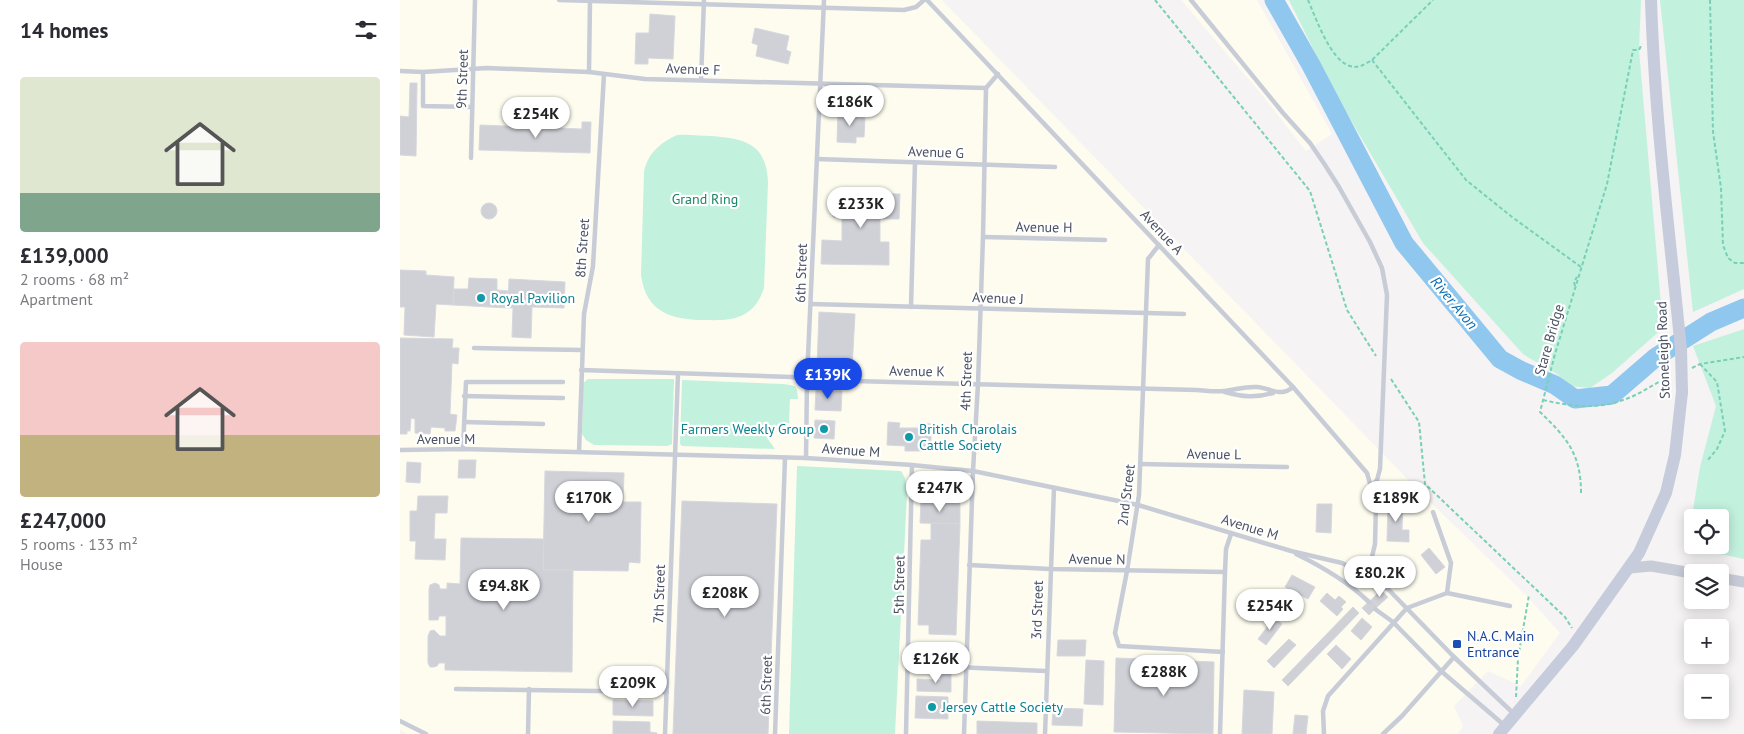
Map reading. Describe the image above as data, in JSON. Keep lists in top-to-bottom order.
{
  "streets": {
    "main road": ["Stoneleigh Road"],
    "lane": [
      "Avenue F",
      "9th Street",
      "Avenue G",
      "Avenue H",
      "Avenue A",
      "8th Street",
      "6th Street",
      "Avenue J",
      "Avenue K",
      "4th Street",
      "Avenue M",
      "Avenue L",
      "2nd Street",
      "Avenue N",
      "5th Street",
      "7th Street",
      "3rd Street"
    ],
    "path": ["Stare Bridge"]
  },
  "crossings": [
    ["Avenue F", "9th Street"],
    ["Avenue F", "8th Street"],
    ["Avenue F", "6th Street"],
    ["Avenue F", "4th Street"],
    ["Avenue G", "6th Street"],
    ["Avenue G", "4th Street"],
    ["Avenue H", "4th Street"],
    ["Avenue A", "Avenue K"],
    ["Avenue A", "2nd Street"],
    ["8th Street", "Avenue K"],
    ["8th Street", "Avenue M"],
    ["6th Street", "Avenue J"],
    ["6th Street", "Avenue K"],
    ["6th Street", "Avenue M"],
    ["Avenue J", "4th Street"],
    ["Avenue J", "2nd Street"],
    ["Avenue K", "4th Street"],
    ["Avenue K", "2nd Street"],
    ["Avenue K", "7th Street"],
    ["4th Street", "Avenue M"],
    ["4th Street", "Avenue N"],
    ["Avenue M", "2nd Street"],
    ["Avenue M", "5th Street"],
    ["Avenue M", "7th Street"],
    ["Avenue M", "3rd Street"],
    ["Avenue L", "2nd Street"],
    ["2nd Street", "Avenue N"],
    ["Avenue N", "3rd Street"]
  ],
  "water": ["River Avon"],
  "parks": ["Grand Ring"],
  "places": {
    "other": [
      "Royal Pavilion",
      "Farmers Weekly Group",
      "British Charolais Cattle Society",
      "Jersey Cattle Society"
    ],
    "transit": ["N.A.C. Main Entrance"]
  },
  "page": {
    "heading": "14 homes",
    "list": [
      {
        "name": "£139,000",
        "note": "2 rooms · 68 m² · Apartment"
      },
      {
        "name": "£247,000",
        "note": "5 rooms · 133 m² · House"
      }
    ],
    "price": [
      "£186K",
      "£254K",
      "£233K",
      "£139K",
      "£247K",
      "£170K",
      "£189K",
      "£80.2K",
      "£94.8K",
      "£208K",
      "£254K",
      "£126K",
      "£288K",
      "£209K"
    ],
    "map_buttons": ["+", "−"]
  }
}
